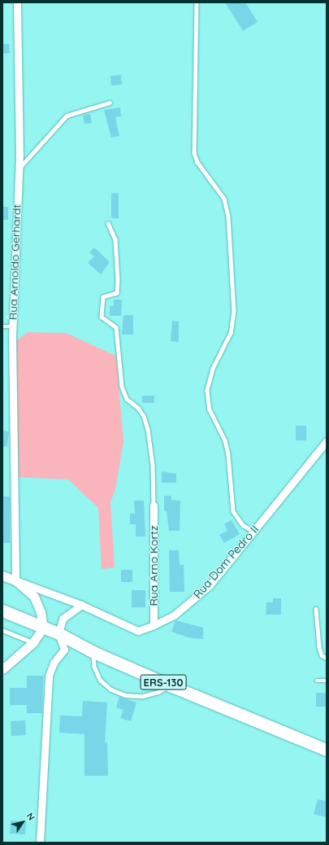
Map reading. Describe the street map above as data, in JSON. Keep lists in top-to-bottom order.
{
  "streets": {
    "main road": ["ERS-130"],
    "street": ["Rua Arnoldo Gerhardt", "Rua Dom Pedro II", "Rua Arno Kortz"]
  },
  "crossings": [
    ["Rua Arnoldo Gerhardt", "Rua Dom Pedro II"],
    ["Rua Dom Pedro II", "Rua Arno Kortz"]
  ],
  "north": "top right"
}
